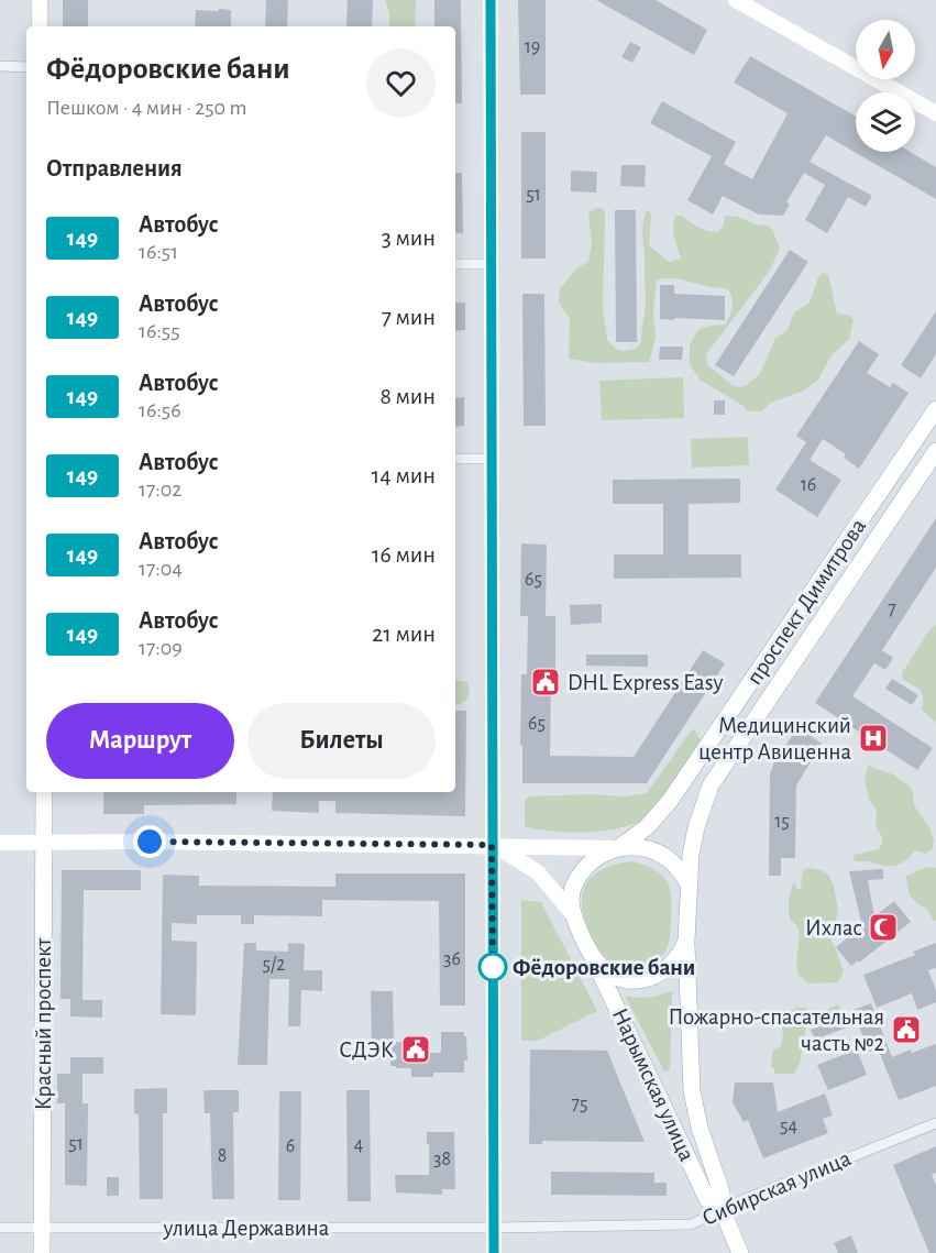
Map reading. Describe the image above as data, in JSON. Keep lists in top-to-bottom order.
{
  "streets": {
    "main road": ["проспект Димитрова", "Красный проспект", "Нарымская улица"],
    "street": ["Сибирская улица", "улица Державина"]
  },
  "crossings": [
    ["проспект Димитрова", "Нарымская улица"],
    ["Красный проспект", "улица Державина"],
    ["Нарымская улица", "Сибирская улица"],
    ["Сибирская улица", "улица Державина"]
  ],
  "places": {
    "public building": ["DHL Express Easy", "Пожарно-спасательная часть №2", "СДЭК"],
    "hospital": ["Медицинский центр Авиценна"],
    "mosque": ["Ихлас"],
    "other": ["Фёдоровские бани"]
  },
  "lines": ["bus line 149"],
  "house_numbers": [
    "19",
    "51",
    "16",
    "65",
    "7",
    "65",
    "15",
    "36",
    "5/2",
    "75",
    "54",
    "51",
    "4",
    "6",
    "8",
    "38"
  ],
  "north": "bottom",
  "page": {
    "heading": [
      ["Фёдоровские бани", "Пешком · 4 мин · 250 m"],
      "Отправления"
    ],
    "list": [
      {
        "mark": "149",
        "name": "Автобус",
        "note": "16:51",
        "value": "3 мин"
      },
      {
        "mark": "149",
        "name": "Автобус",
        "note": "16:55",
        "value": "7 мин"
      },
      {
        "mark": "149",
        "name": "Автобус",
        "note": "16:56",
        "value": "8 мин"
      },
      {
        "mark": "149",
        "name": "Автобус",
        "note": "17:02",
        "value": "14 мин"
      },
      {
        "mark": "149",
        "name": "Автобус",
        "note": "17:04",
        "value": "16 мин"
      },
      {
        "mark": "149",
        "name": "Автобус",
        "note": "17:09",
        "value": "21 мин"
      }
    ],
    "buttons": ["Маршрут", "Билеты"]
  }
}
